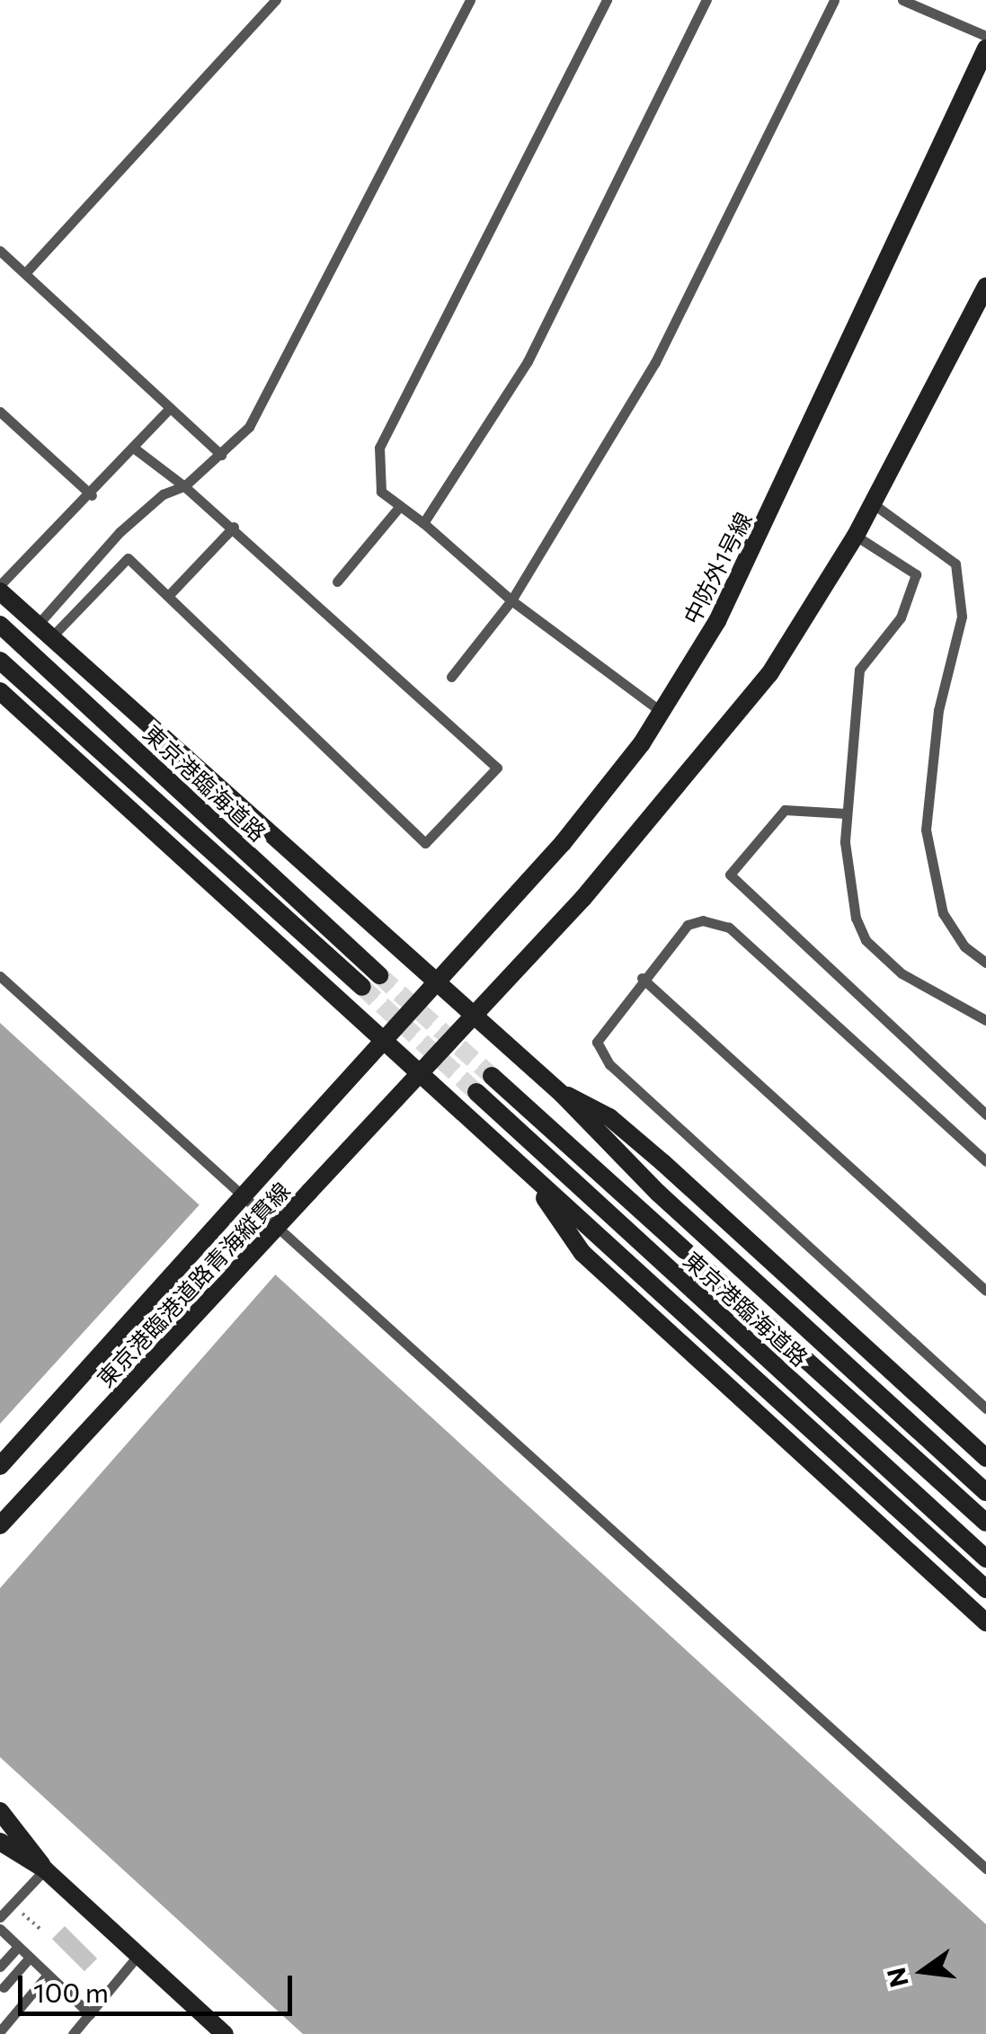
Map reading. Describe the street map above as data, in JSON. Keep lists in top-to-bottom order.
{
  "streets": {
    "street": ["中防外1号線", "東京港臨海道路", "東京港臨港道路青海縦貫線"]
  },
  "crossings": [
    ["中防外1号線", "東京港臨港道路青海縦貫線"]
  ],
  "scale_bar": "100 m",
  "north": "left"
}
